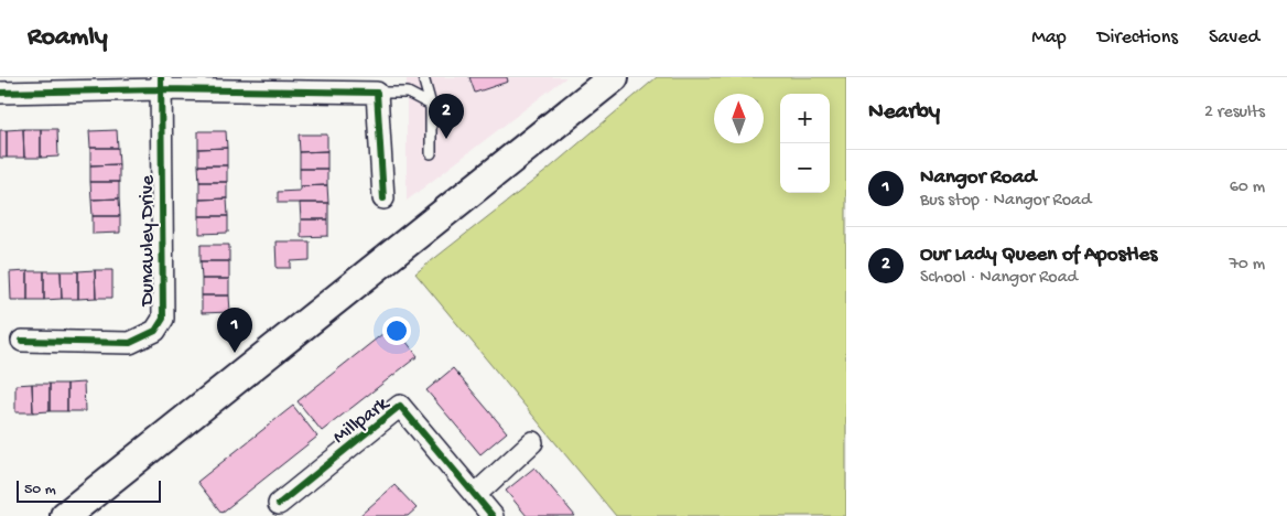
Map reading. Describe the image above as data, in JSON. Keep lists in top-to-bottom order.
{
  "streets": {
    "street": ["Dunawley Drive", "Millpark"]
  },
  "scale_bar": "50 m",
  "north": "top",
  "page": {
    "header": "Roamly",
    "nav": ["Map", "Directions", "Saved"],
    "heading": ["Nearby", "2 results"],
    "map_buttons": ["+", "−"],
    "pins": ["2", "1"],
    "list": [
      {
        "mark": "1",
        "name": "Nangor Road",
        "note": "Bus stop · Nangor Road",
        "value": "60 m"
      },
      {
        "mark": "2",
        "name": "Our Lady Queen of Apostles",
        "note": "School · Nangor Road",
        "value": "70 m"
      }
    ],
    "scale": "50 m"
  }
}
